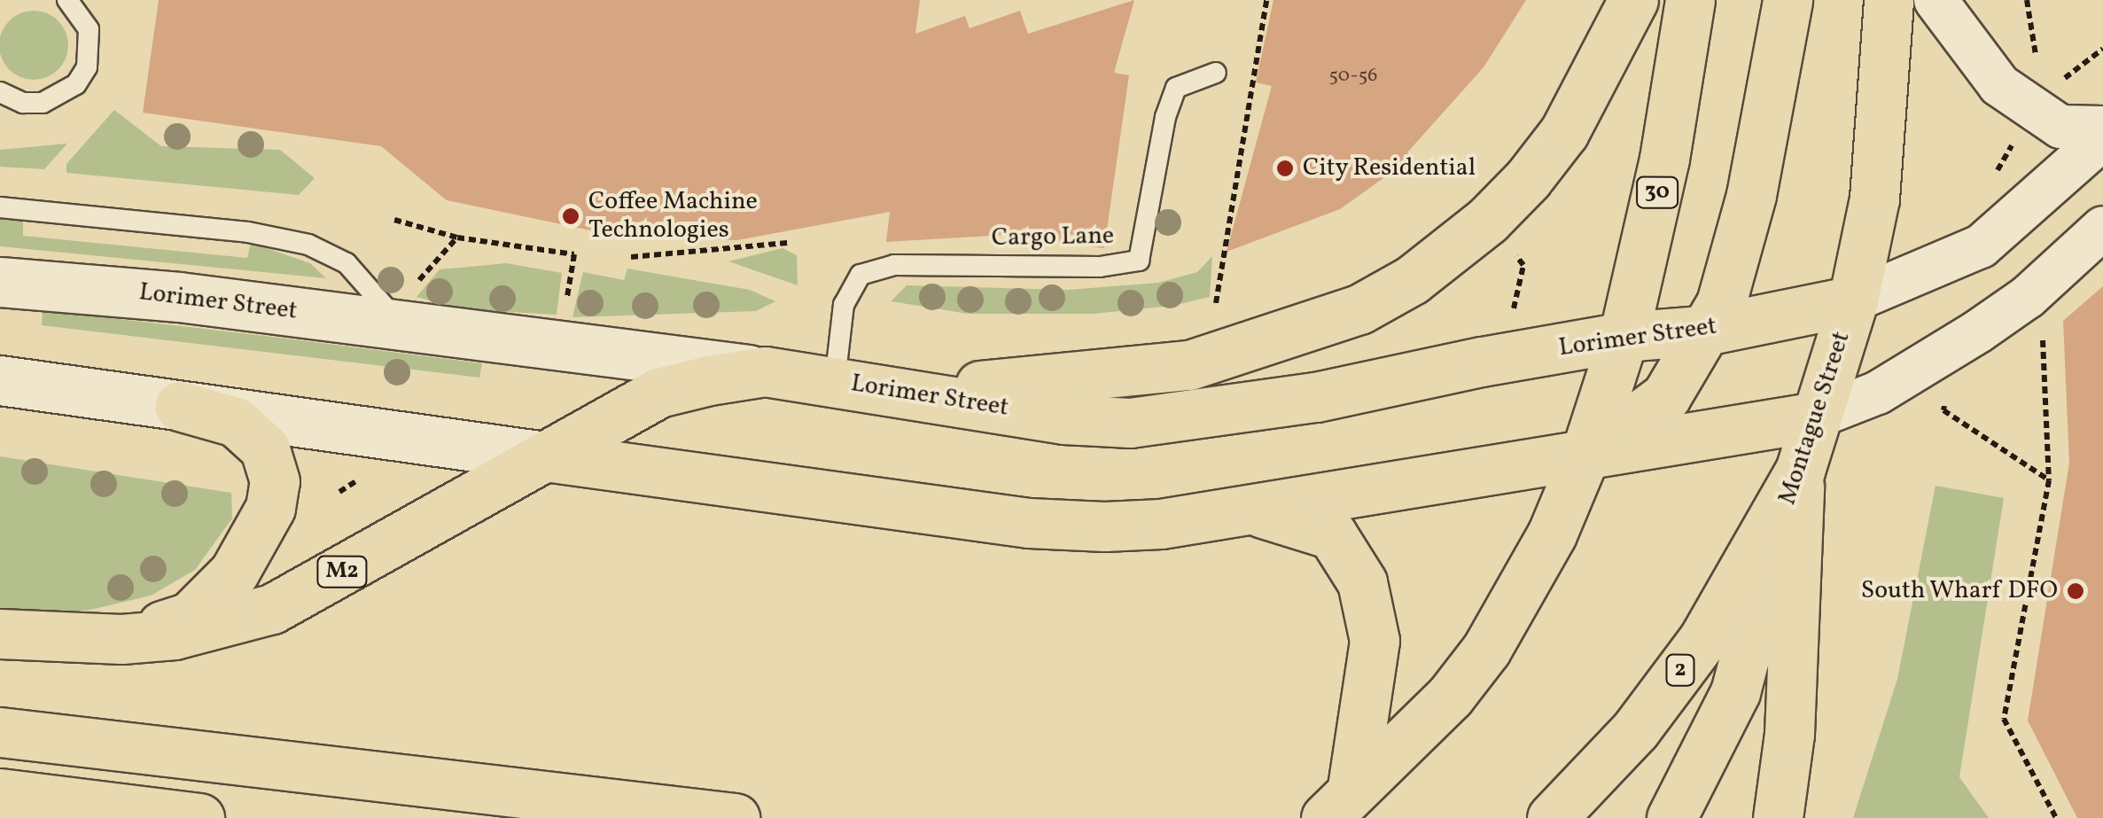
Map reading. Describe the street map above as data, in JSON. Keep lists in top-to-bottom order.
{
  "streets": {
    "main road": [
      "30",
      "Lorimer Street",
      "Montague Street",
      "M2",
      "2"
    ],
    "lane": ["Cargo Lane"]
  },
  "crossings": [
    ["30", "Lorimer Street"],
    ["Cargo Lane", "Lorimer Street"],
    ["Lorimer Street", "Montague Street"],
    ["Montague Street", "2"]
  ],
  "places": ["City Residential", "Coffee Machine Technologies", "South Wharf DFO"],
  "house_numbers": ["50-56"]
}
